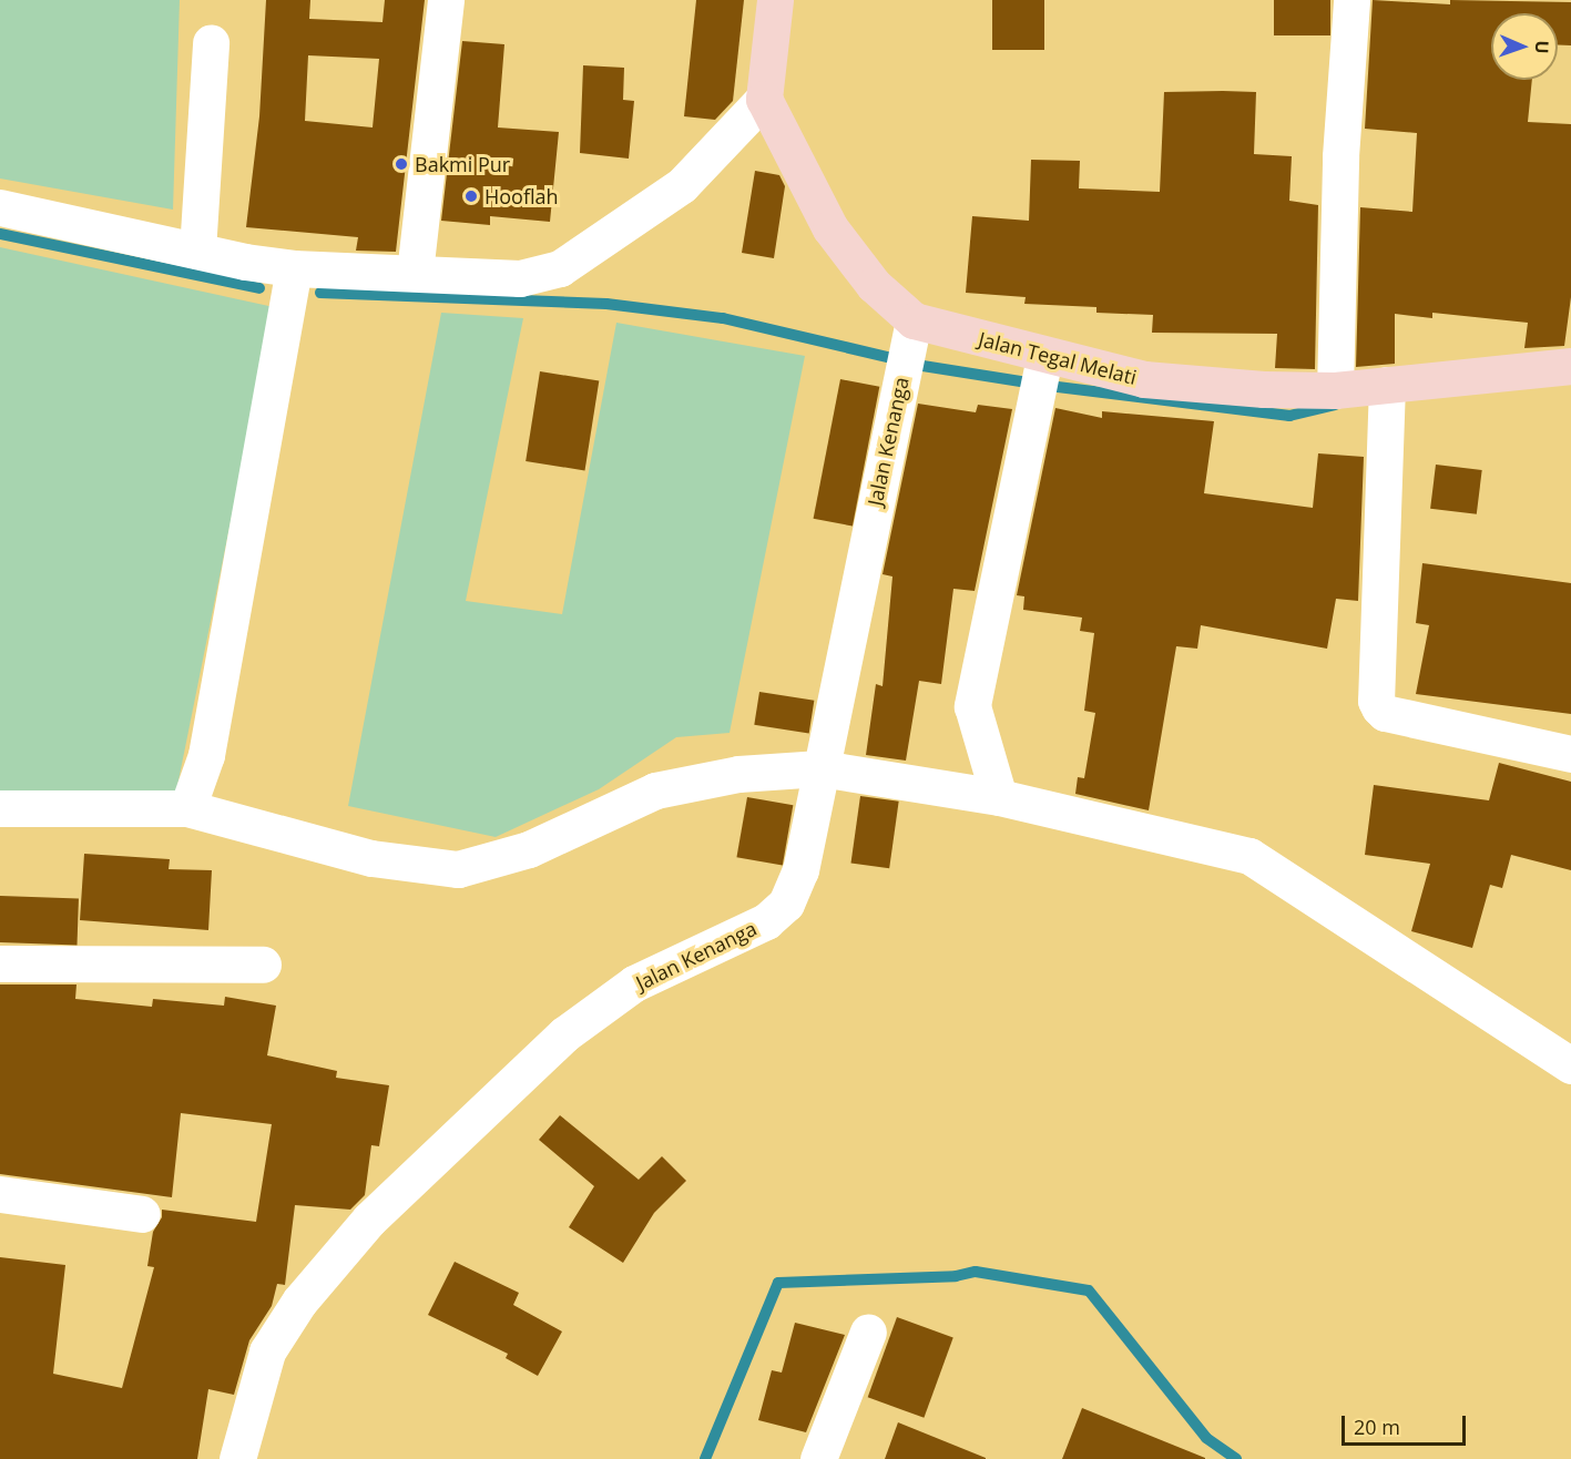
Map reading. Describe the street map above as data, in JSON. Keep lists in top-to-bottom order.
{
  "streets": {
    "street": ["Jalan Tegal Melati", "Jalan Kenanga"]
  },
  "crossings": [
    ["Jalan Tegal Melati", "Jalan Kenanga"]
  ],
  "places": ["Bakmi Pur", "Hooflah"],
  "scale_bar": "20 m",
  "north": "right"
}
